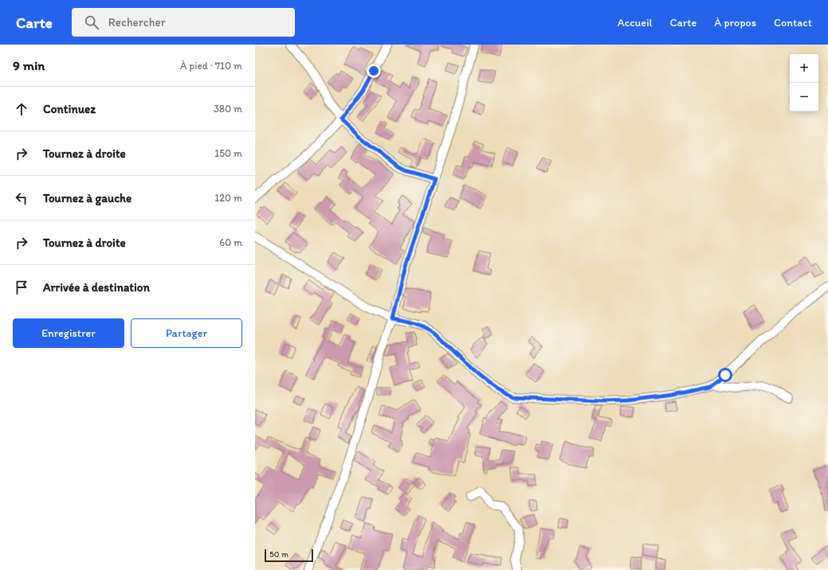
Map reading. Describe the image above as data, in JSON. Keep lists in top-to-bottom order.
{
  "scale_bar": "50 m",
  "page": {
    "header": "Carte",
    "search": "Rechercher",
    "nav": [
      "Accueil",
      "Carte",
      "À propos",
      "Contact"
    ],
    "heading": ["9 min", "À pied · 710 m"],
    "map_buttons": ["+", "−"],
    "list": [
      ["Continuez", "380 m"],
      ["Tournez à droite", "150 m"],
      ["Tournez à gauche", "120 m"],
      ["Tournez à droite", "60 m"],
      "Arrivée à destination"
    ],
    "buttons": ["Enregistrer", "Partager"],
    "scale": "50 m"
  }
}
